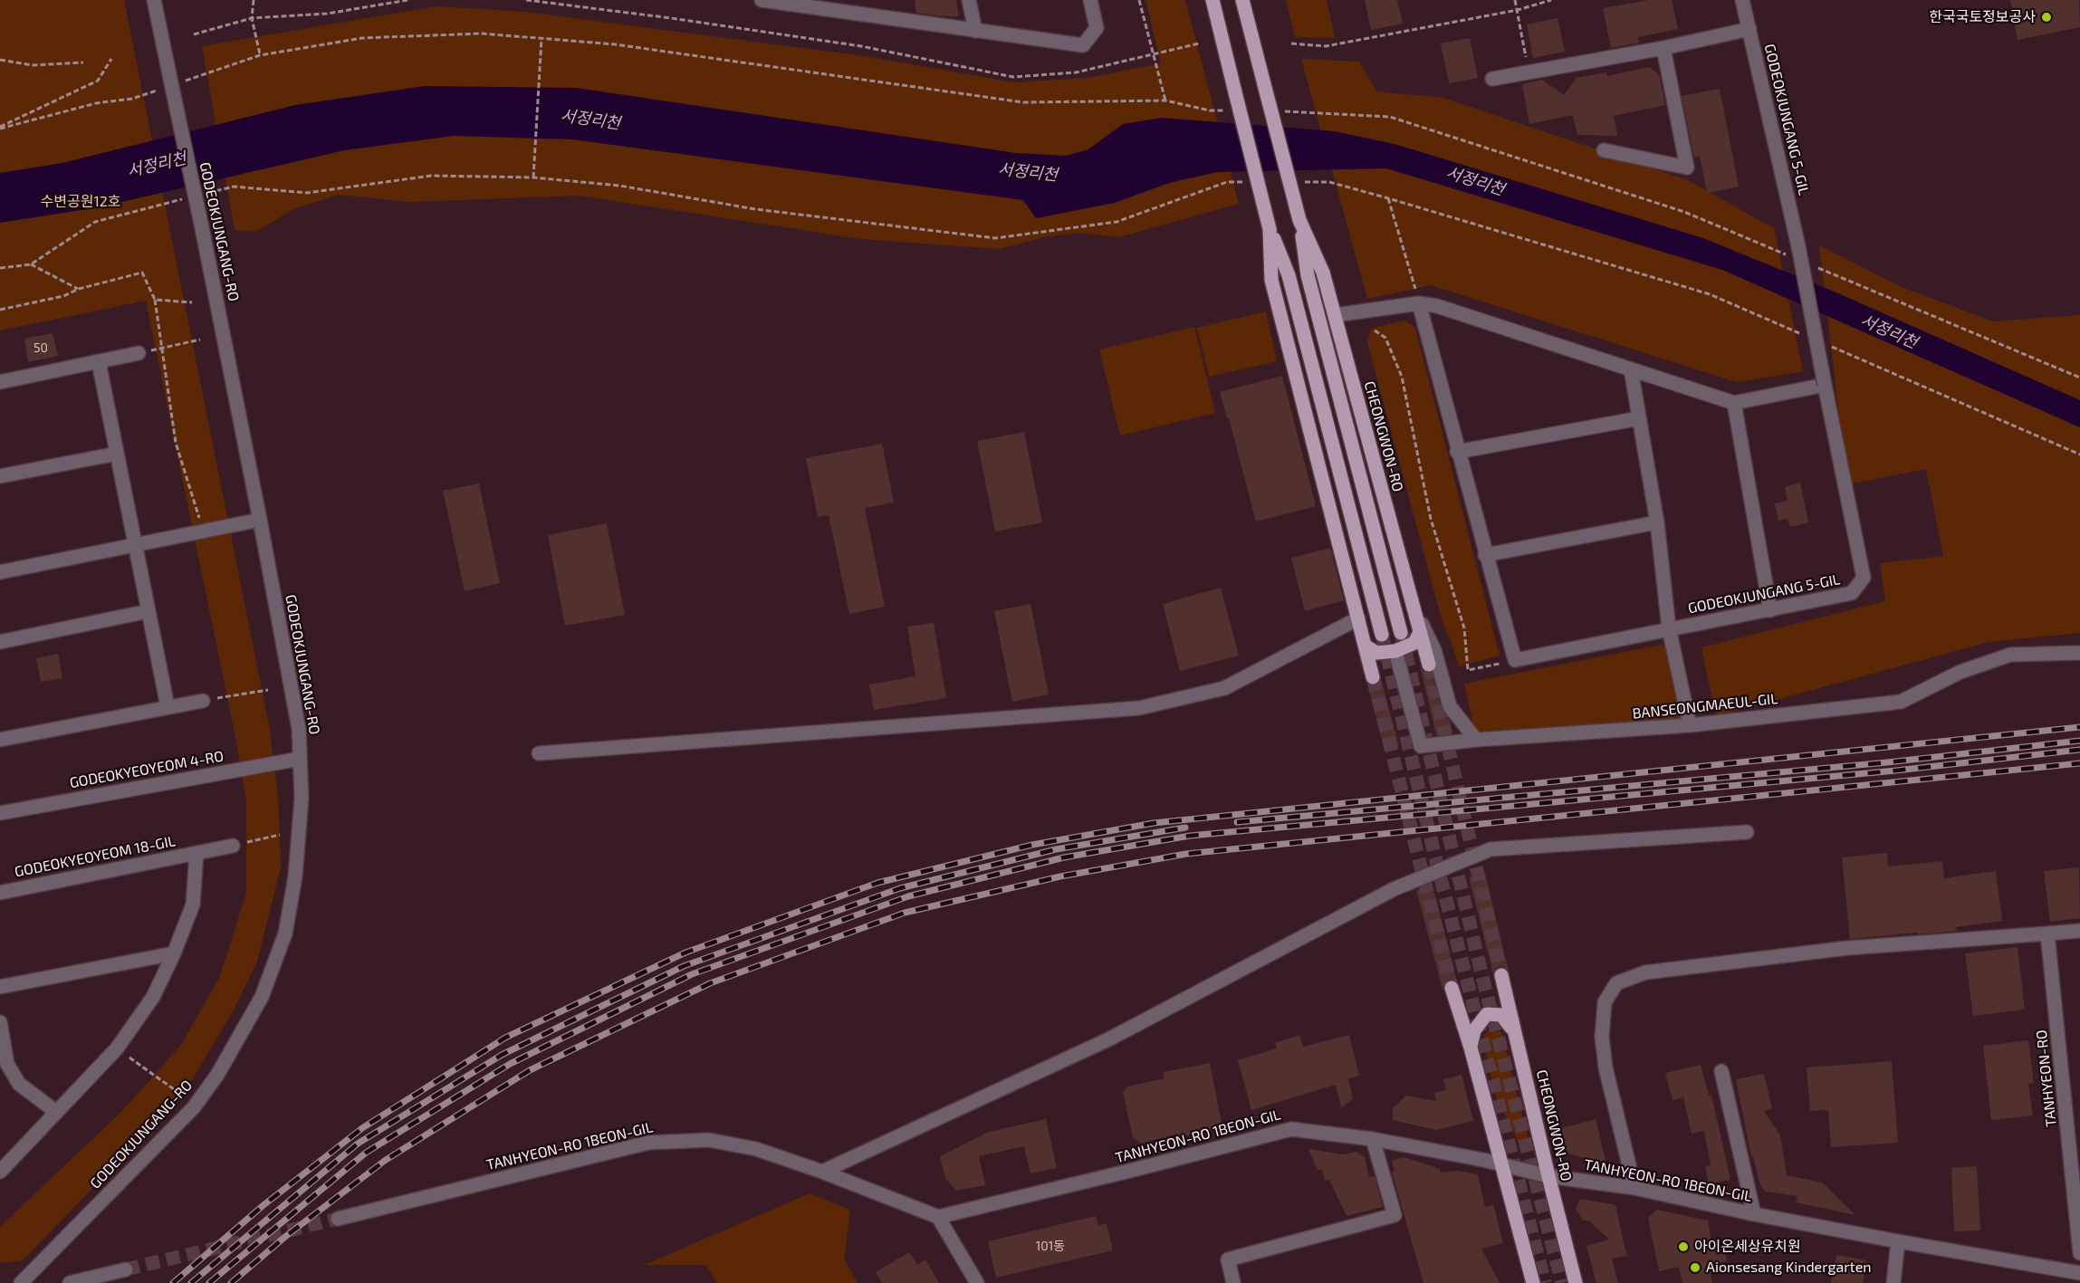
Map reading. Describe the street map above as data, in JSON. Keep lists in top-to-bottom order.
{
  "streets": {
    "main road": ["CHEONGWON-RO"],
    "street": [
      "GODEOKJUNGANG 5-GIL",
      "GODEOKJUNGANG-RO",
      "BANSEONGMAEUL-GIL",
      "GODEOKYEOYEOM 4-RO",
      "GODEOKYEOYEOM 18-GIL",
      "TANHYEON-RO",
      "TANHYEON-RO 1BEON-GIL"
    ]
  },
  "crossings": [
    ["GODEOKJUNGANG-RO", "GODEOKYEOYEOM 4-RO"],
    ["CHEONGWON-RO", "TANHYEON-RO 1BEON-GIL"]
  ],
  "water": ["서정리천"],
  "parks": ["수변공원12호"],
  "places": ["한국국토정보공사", "아이온세상유치원", "Aionsesang Kindergarten"],
  "house_numbers": ["50", "101동"]
}
